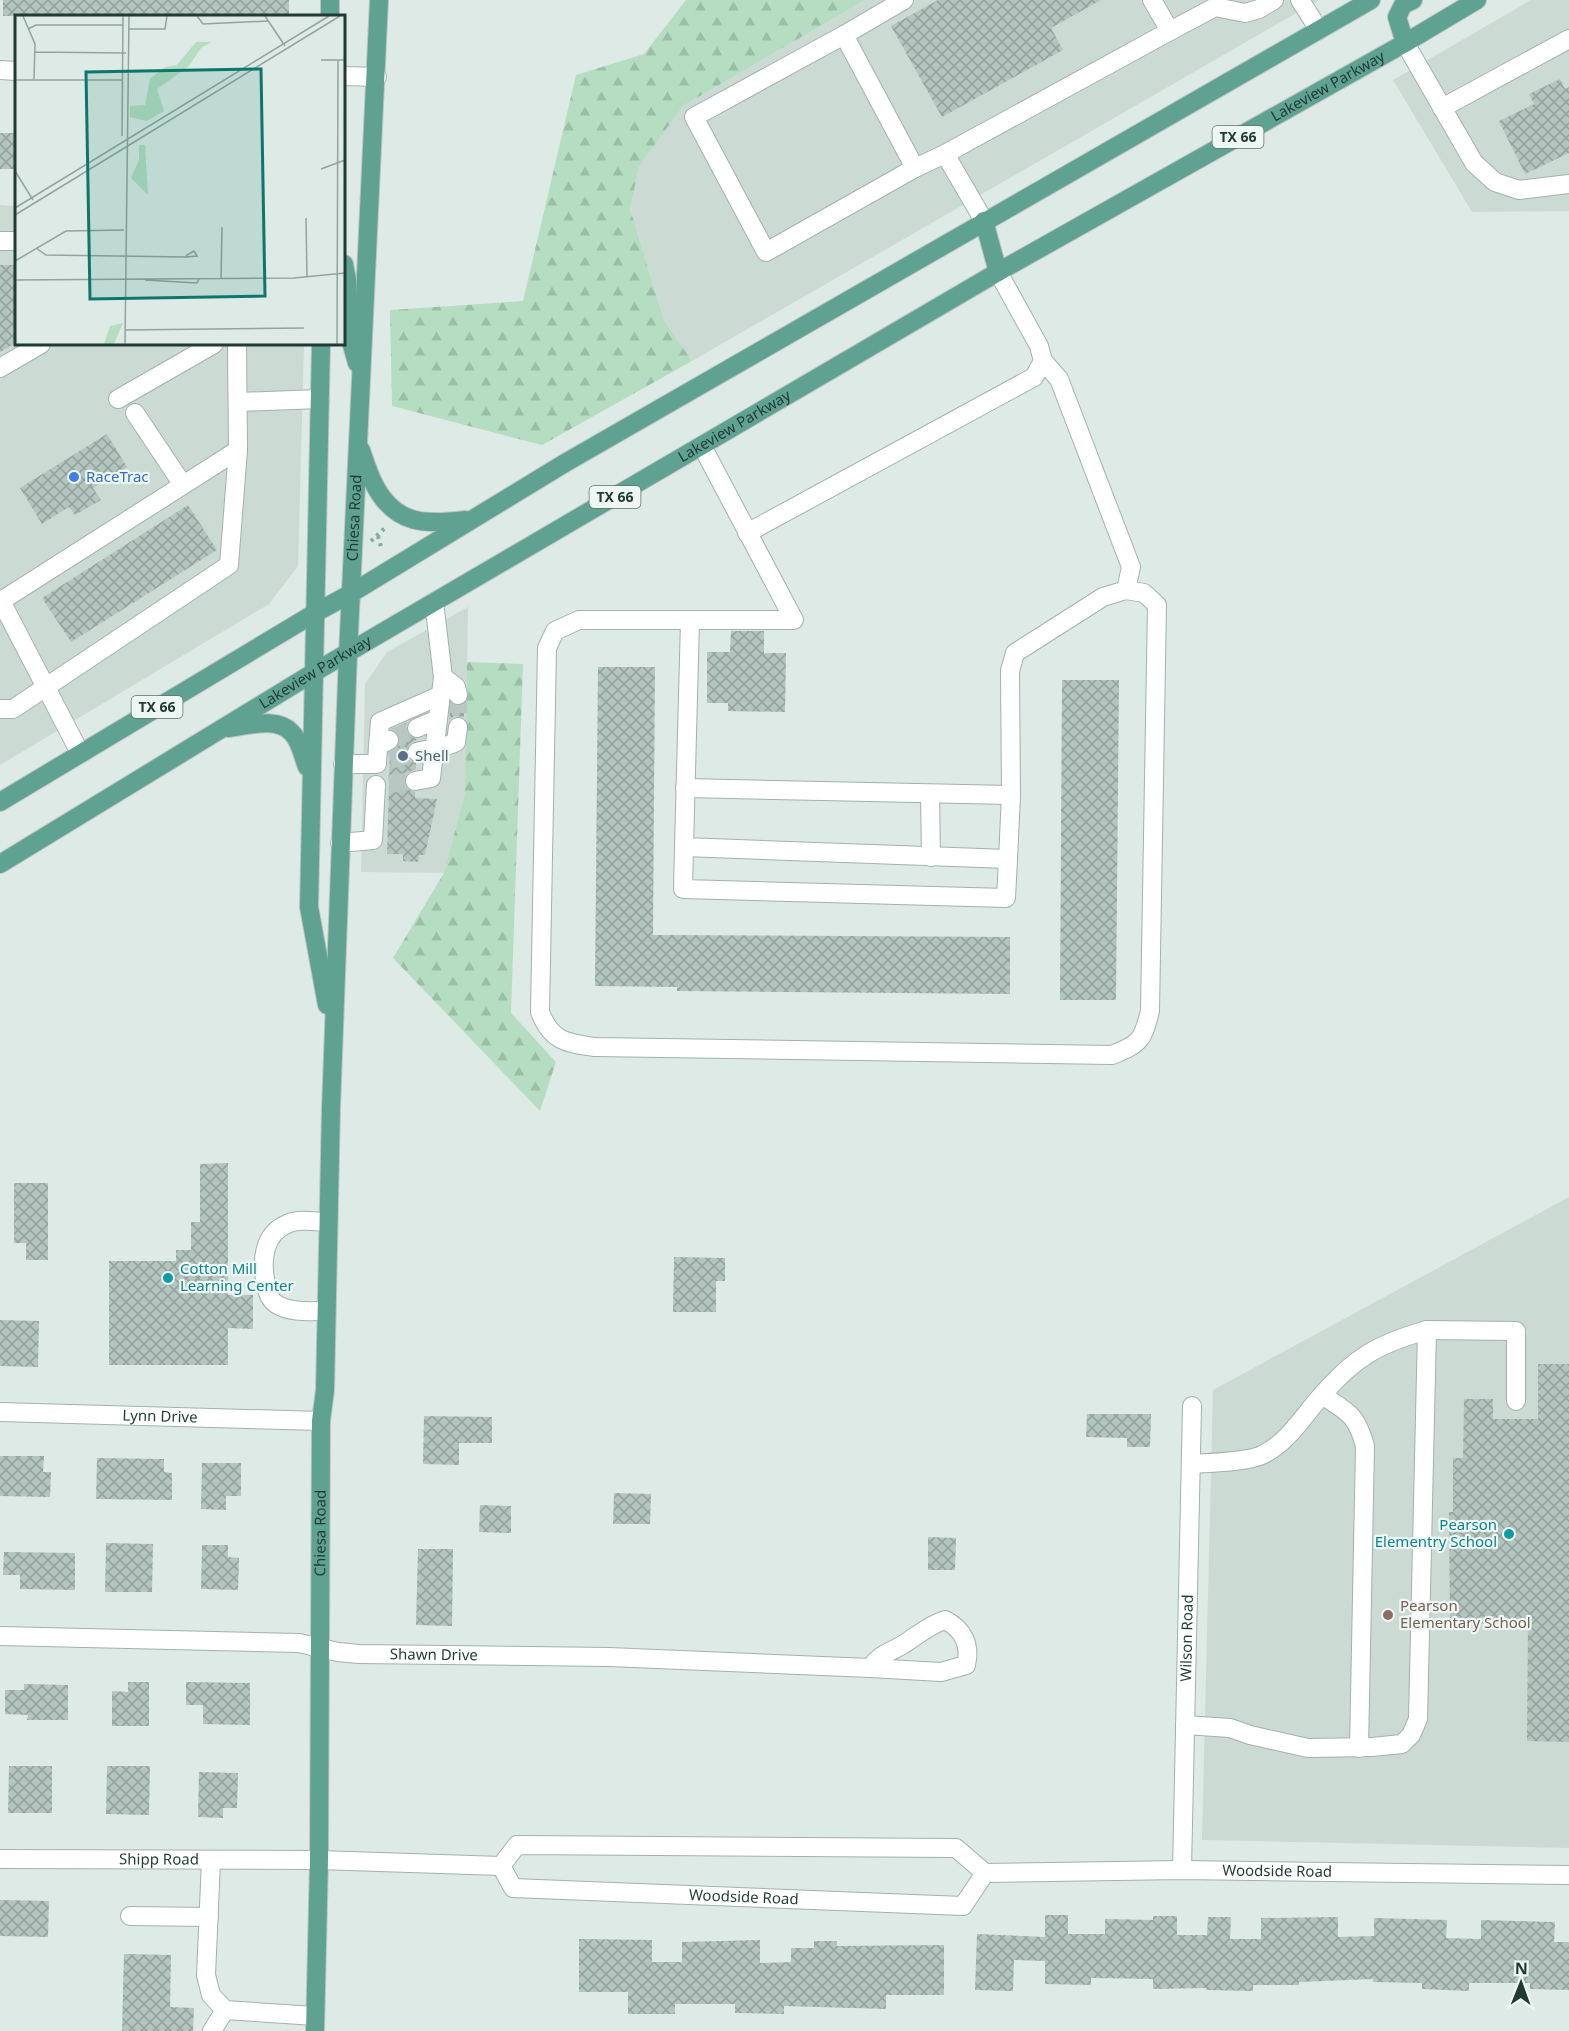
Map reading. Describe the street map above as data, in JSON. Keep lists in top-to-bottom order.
{
  "streets": {
    "main road": ["Lakeview Parkway", "TX 66", "Chiesa Road"],
    "street": [
      "Lynn Drive",
      "Wilson Road",
      "Shawn Drive",
      "Shipp Road",
      "Woodside Road"
    ]
  },
  "crossings": [
    ["Lakeview Parkway", "Chiesa Road"],
    ["TX 66", "Chiesa Road"],
    ["Chiesa Road", "Lynn Drive"],
    ["Chiesa Road", "Shawn Drive"],
    ["Chiesa Road", "Shipp Road"],
    ["Wilson Road", "Woodside Road"]
  ],
  "places": [
    "RaceTrac",
    "Shell",
    "Cotton Mill Learning Center",
    "Pearson Elementry School",
    "Pearson Elementary School"
  ],
  "north": "top"
}
